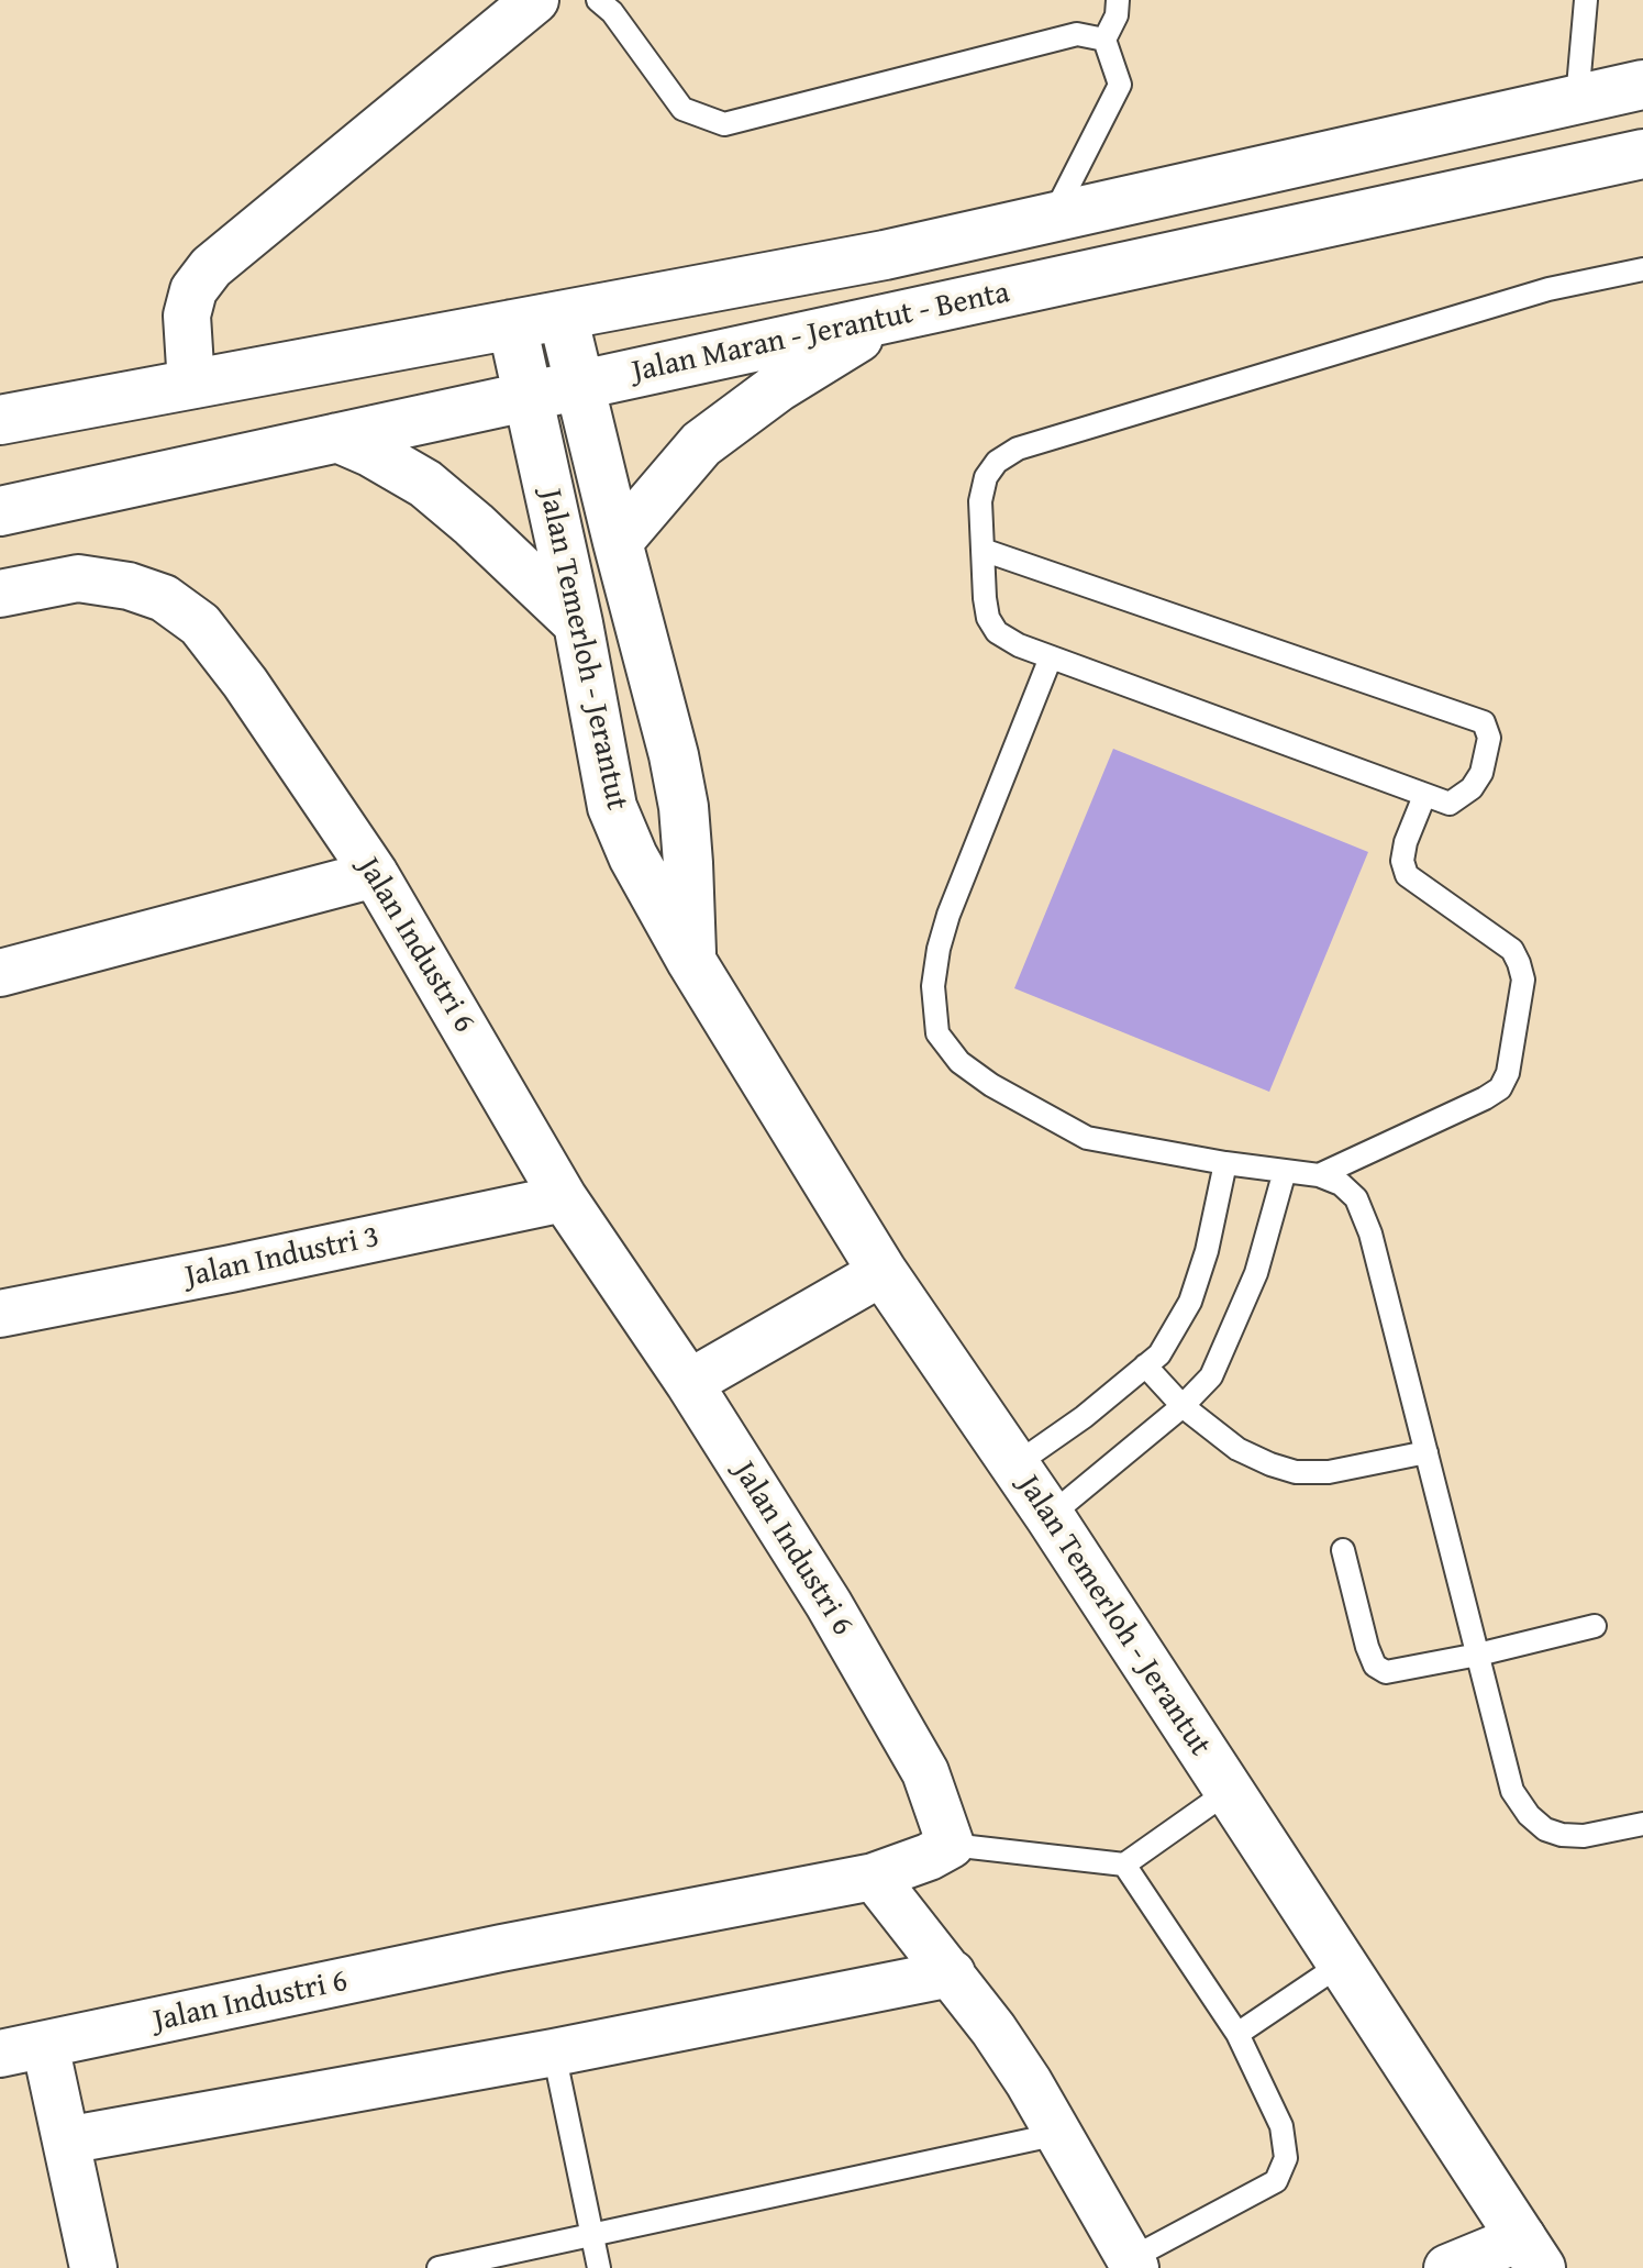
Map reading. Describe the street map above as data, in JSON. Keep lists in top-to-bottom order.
{
  "streets": {
    "main road": ["Jalan Maran - Jerantut - Benta", "Jalan Temerloh - Jerantut"],
    "street": ["Jalan Industri 6", "Jalan Industri 3"]
  },
  "crossings": [
    ["Jalan Maran - Jerantut - Benta", "Jalan Temerloh - Jerantut"],
    ["Jalan Industri 6", "Jalan Industri 3"]
  ]
}
